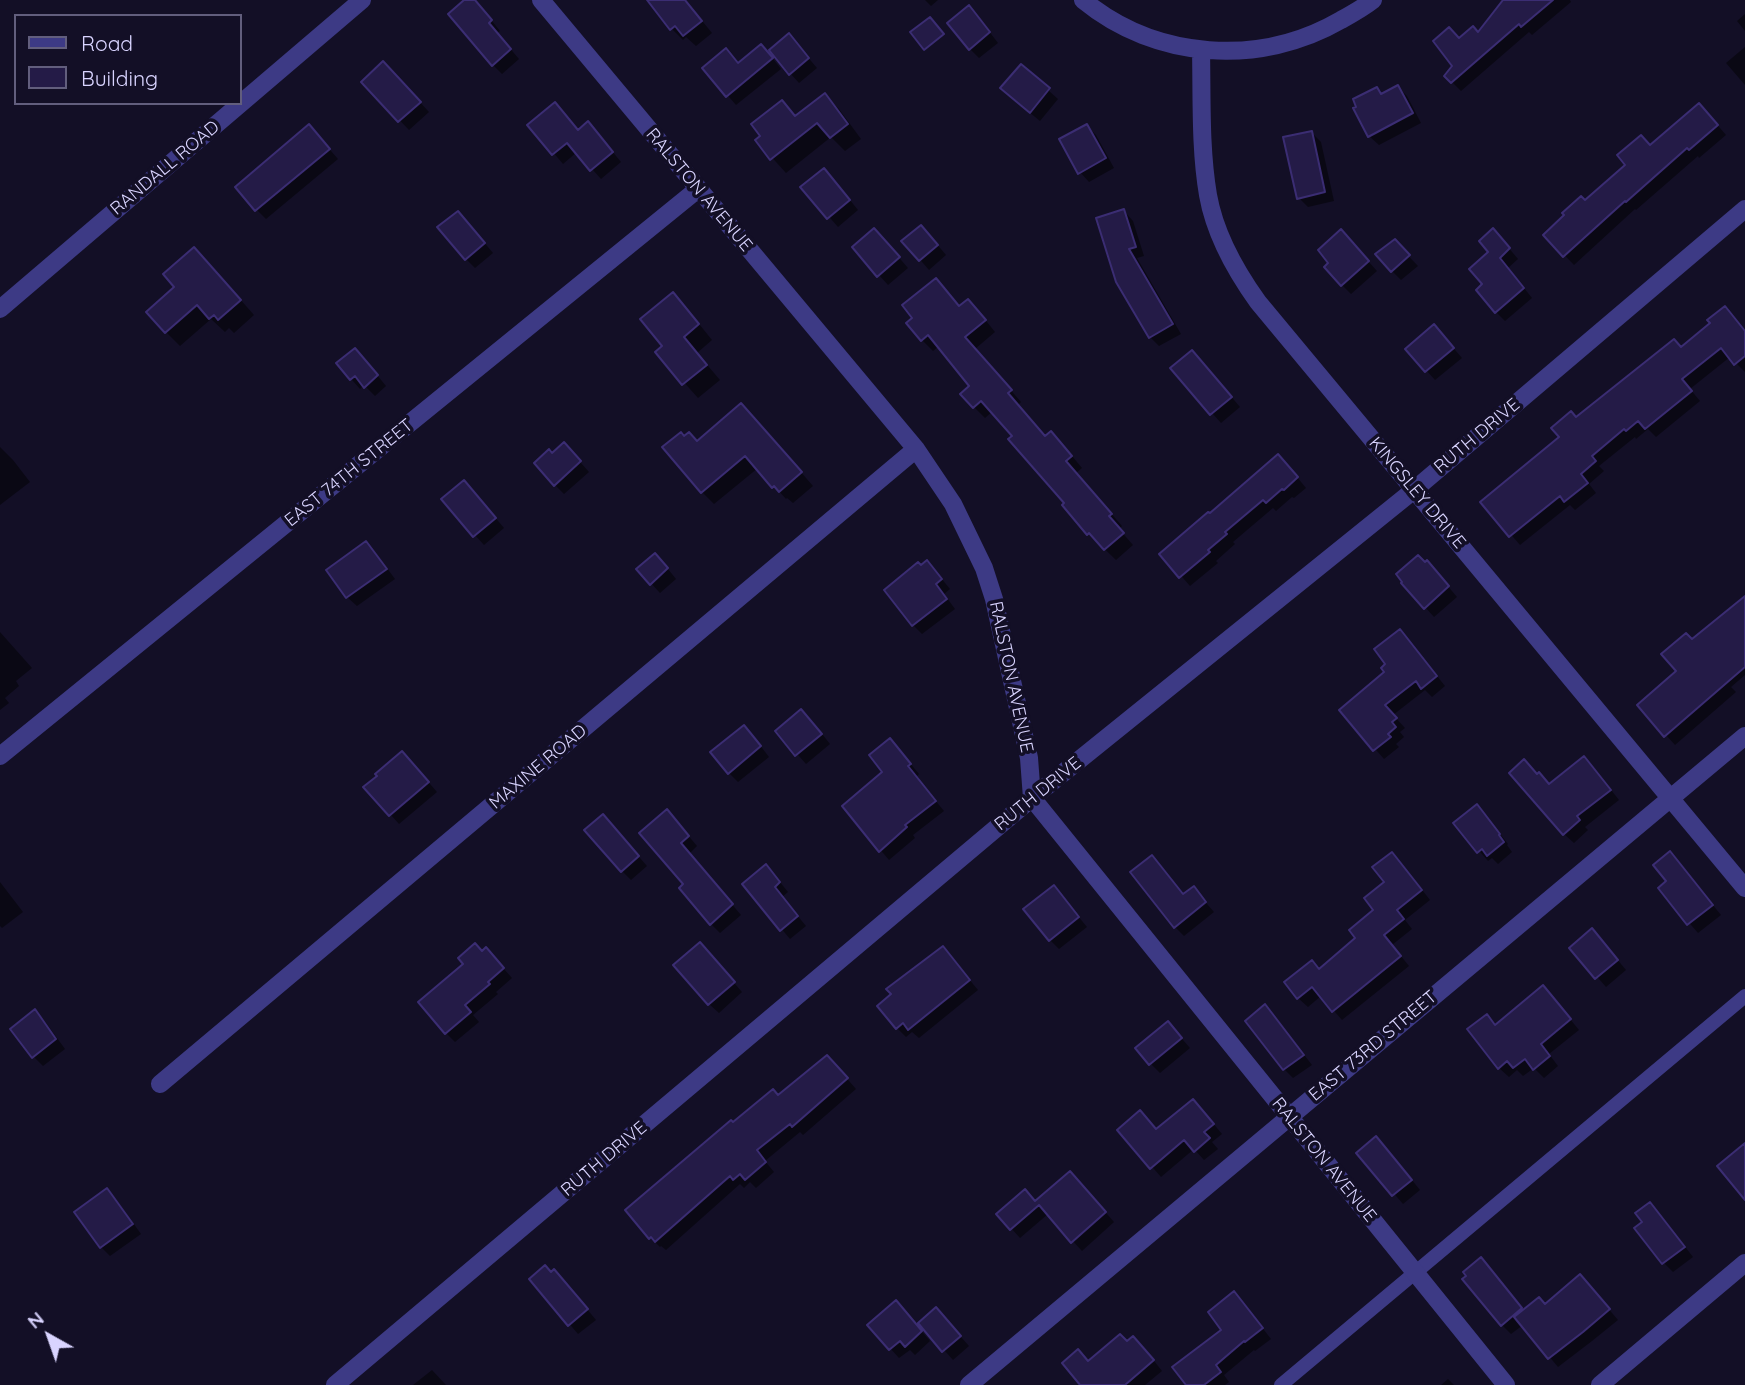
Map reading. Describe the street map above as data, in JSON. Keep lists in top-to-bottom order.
{
  "streets": {
    "street": [
      "RANDALL ROAD",
      "RALSTON AVENUE",
      "RUTH DRIVE",
      "EAST 74TH STREET",
      "KINGSLEY DRIVE",
      "MAXINE ROAD",
      "EAST 73RD STREET"
    ]
  },
  "crossings": [
    ["RALSTON AVENUE", "RUTH DRIVE"],
    ["RALSTON AVENUE", "EAST 74TH STREET"],
    ["RALSTON AVENUE", "MAXINE ROAD"],
    ["RALSTON AVENUE", "EAST 73RD STREET"],
    ["RUTH DRIVE", "KINGSLEY DRIVE"],
    ["KINGSLEY DRIVE", "EAST 73RD STREET"]
  ],
  "legend": ["Road", "Building"],
  "north": "top left"
}
